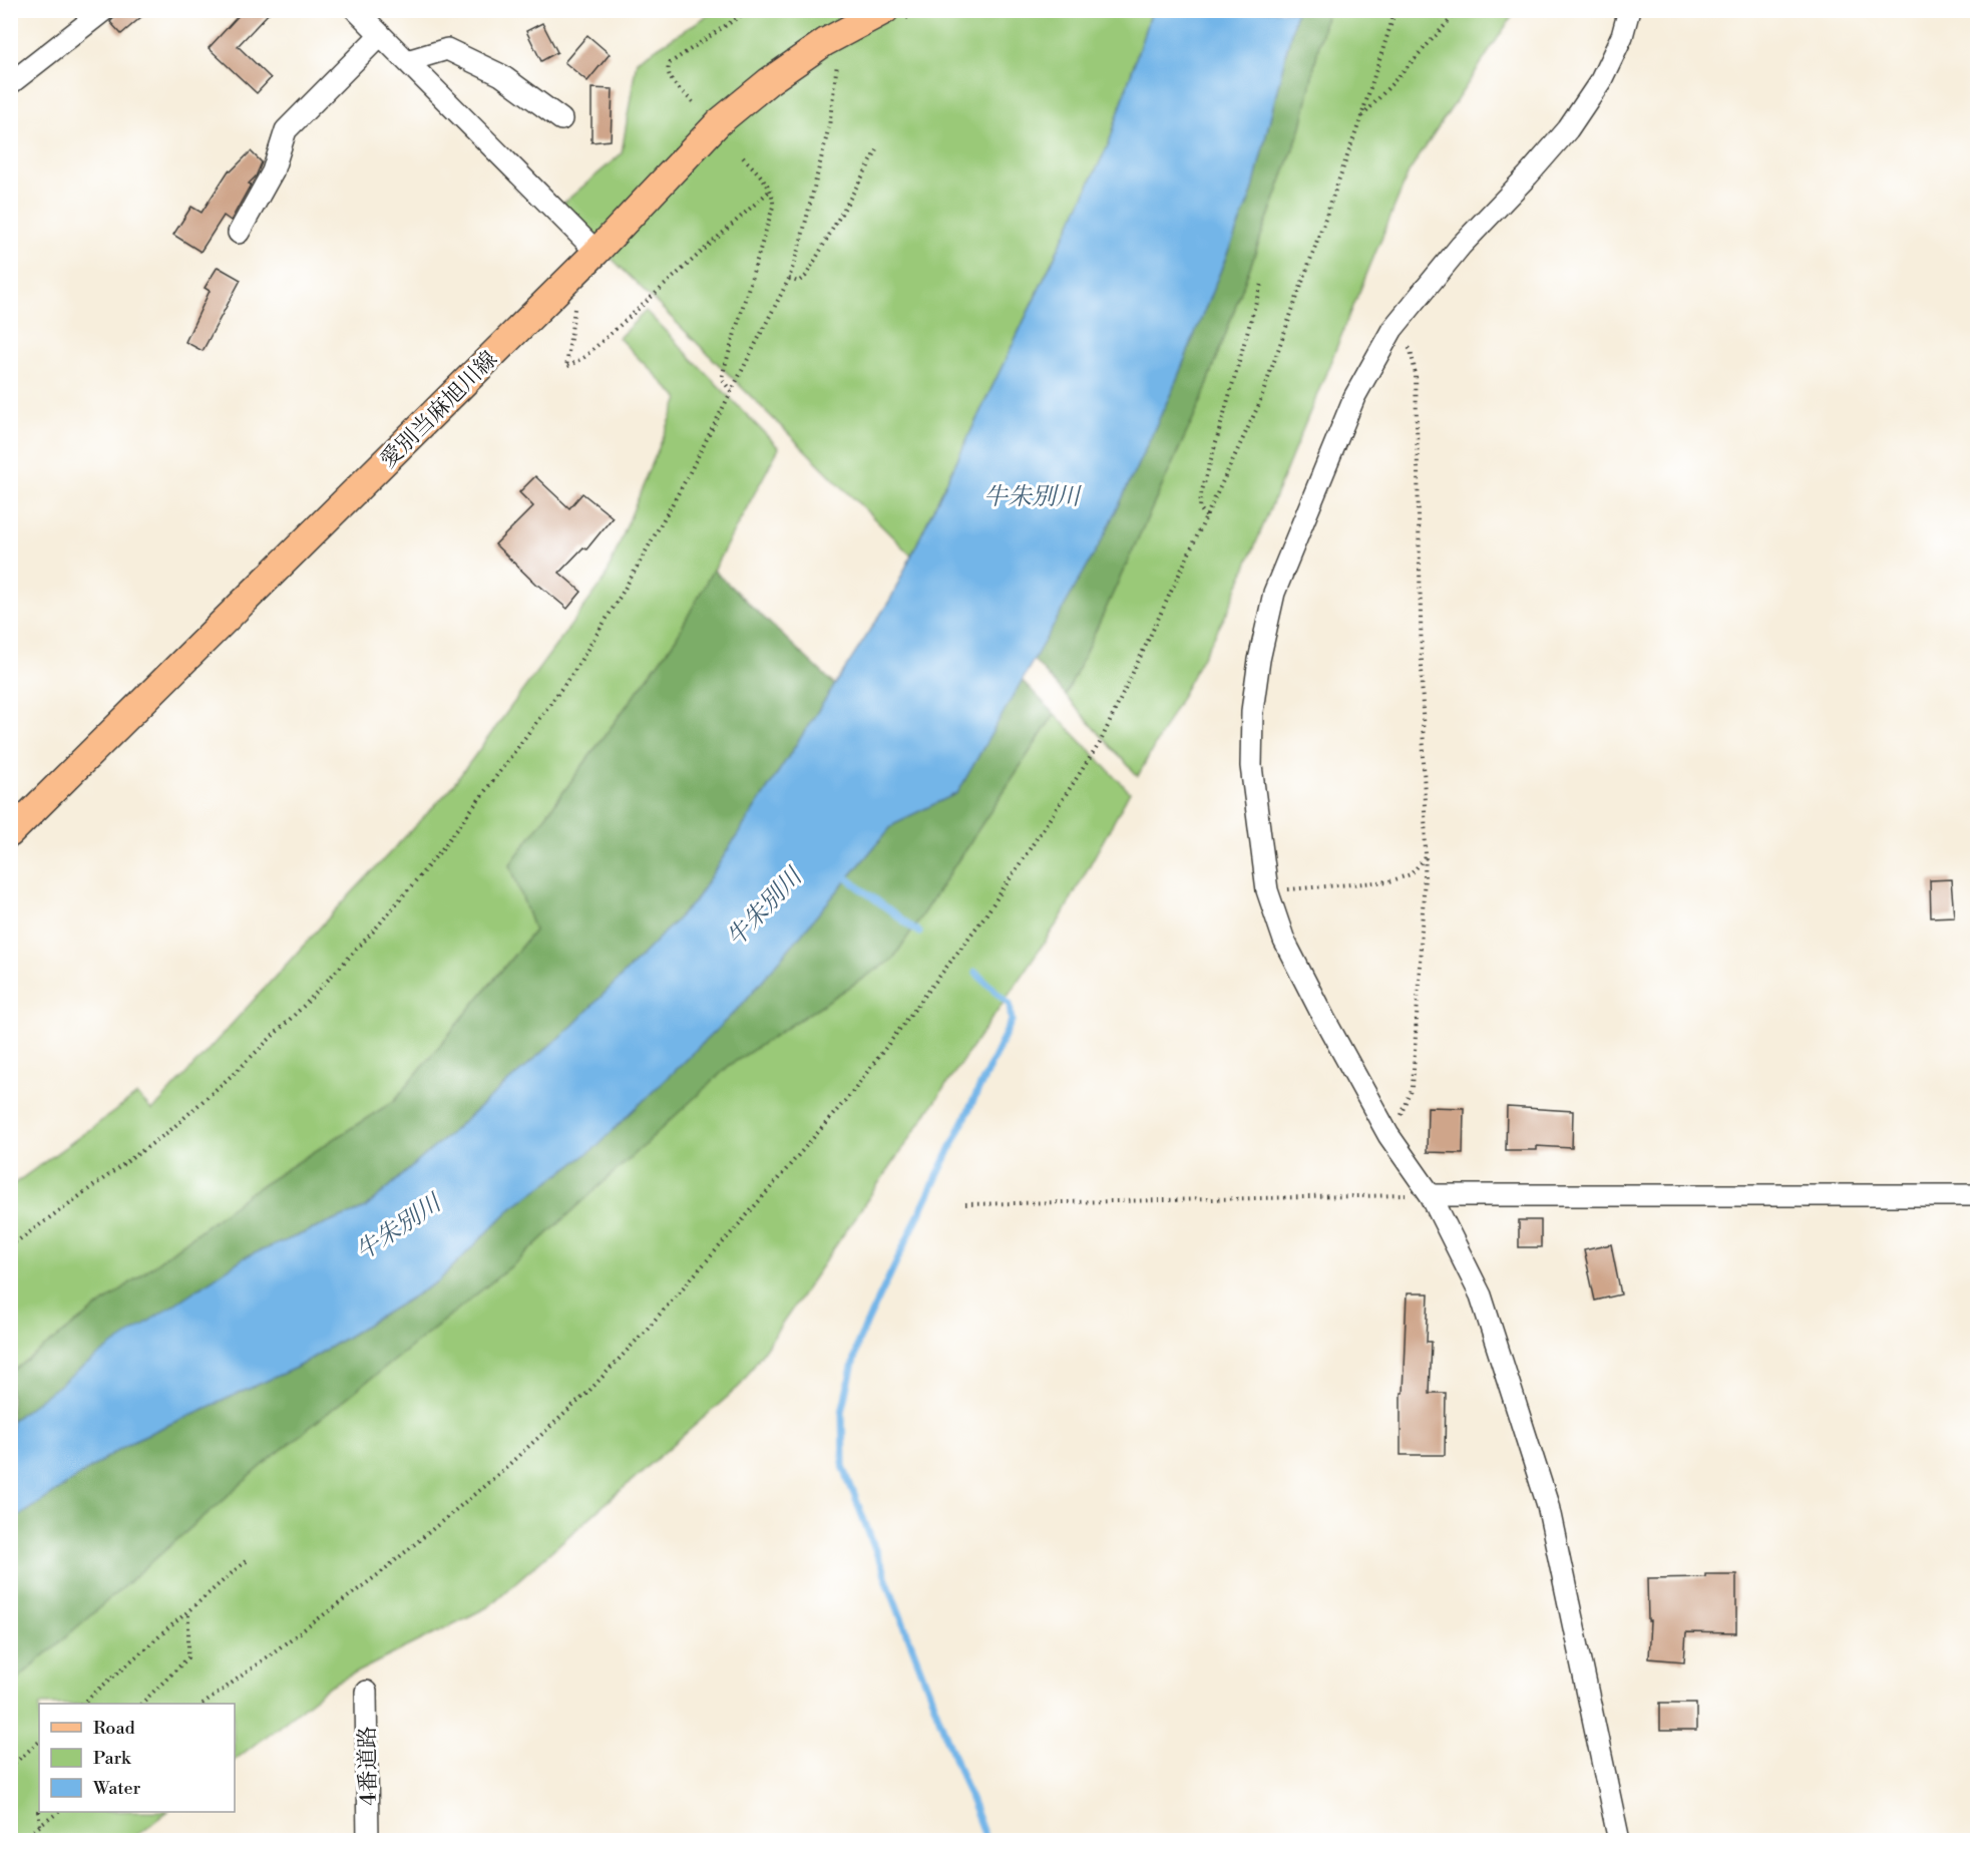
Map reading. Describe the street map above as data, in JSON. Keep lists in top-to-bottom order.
{
  "streets": {
    "main road": ["愛別当麻旭川線"],
    "street": ["4番道路"]
  },
  "water": ["牛朱別川"],
  "legend": ["Road", "Park", "Water"]
}
